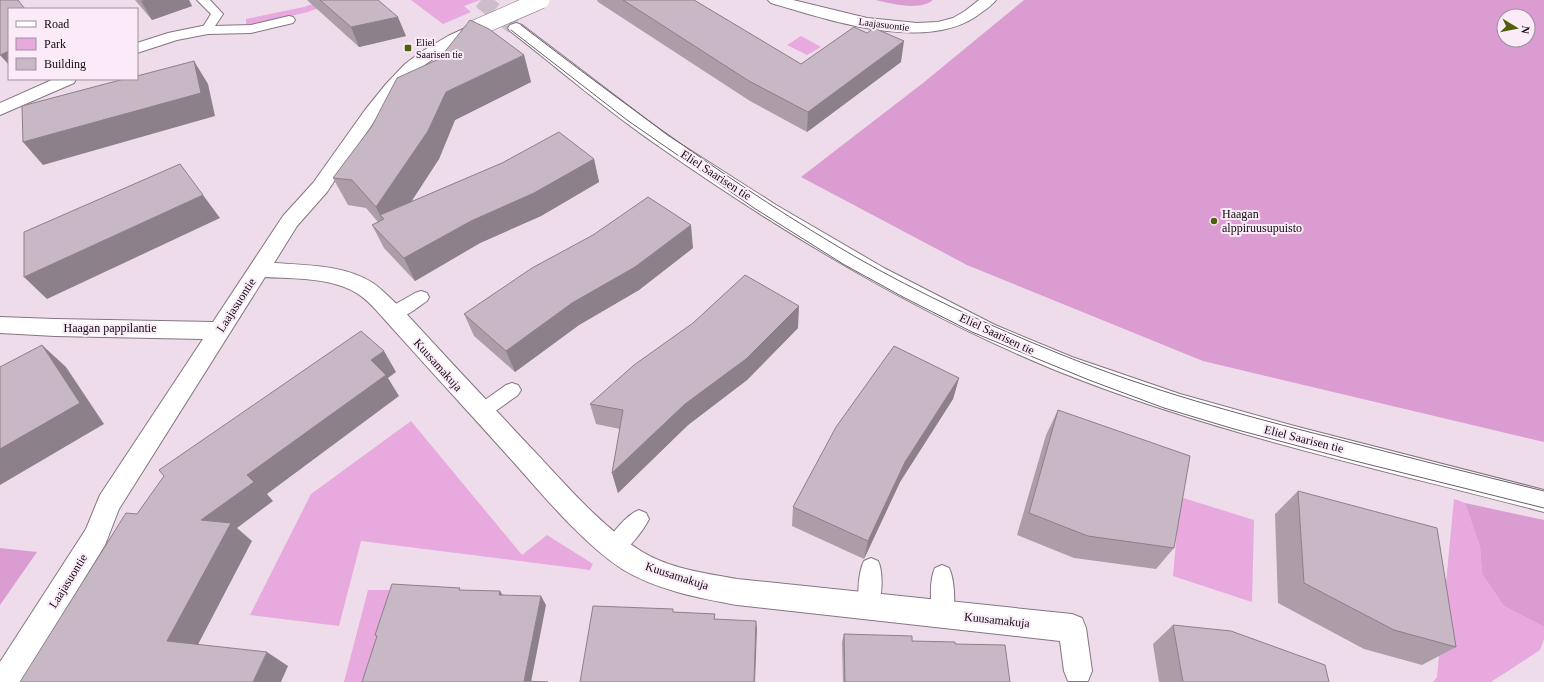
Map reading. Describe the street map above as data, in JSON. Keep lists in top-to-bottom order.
{
  "streets": {
    "street": [
      "Laajasuontie",
      "Eliel Saarisen tie",
      "Haagan pappilantie",
      "Kuusamakuja"
    ]
  },
  "crossings": [
    ["Laajasuontie", "Haagan pappilantie"],
    ["Laajasuontie", "Kuusamakuja"]
  ],
  "places": {
    "transit": ["Eliel Saarisen tie"],
    "other": ["Haagan alppiruusupuisto"]
  },
  "legend": ["Road", "Park", "Building"],
  "north": "right"
}
